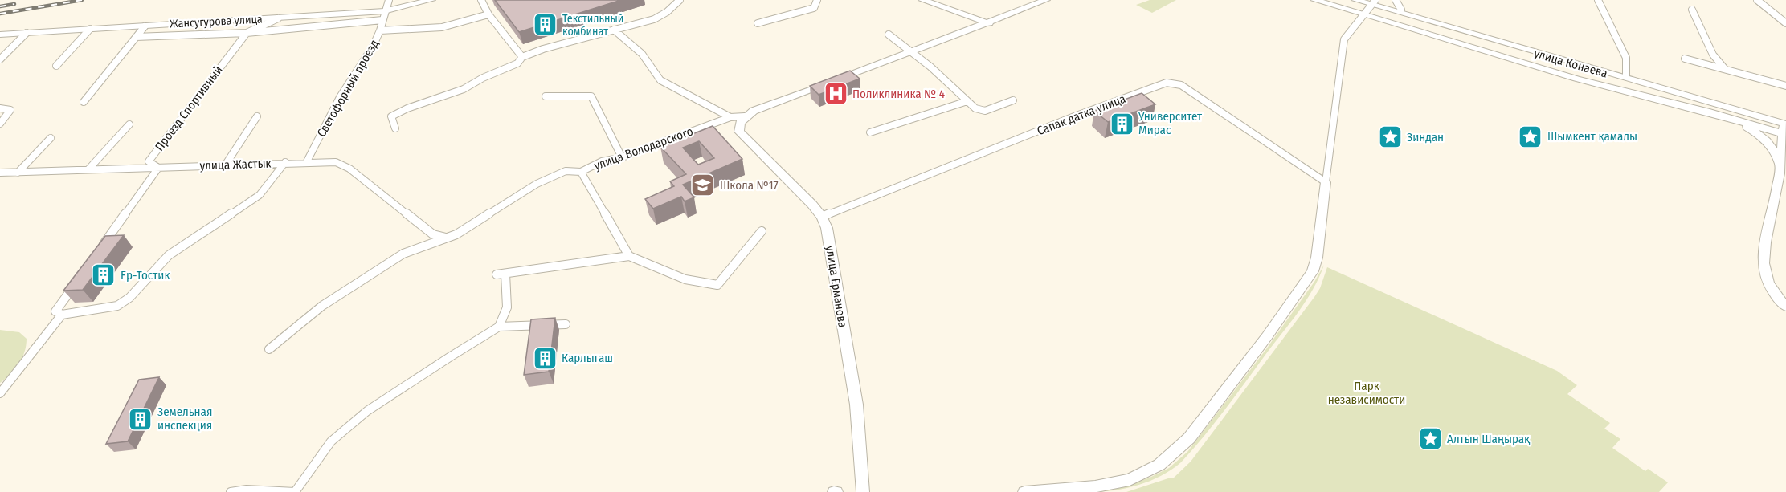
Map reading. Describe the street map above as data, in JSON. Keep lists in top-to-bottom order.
{
  "streets": {
    "main road": [
      "Жансугурова улица",
      "улица Конаева",
      "улица Володарского",
      "улица Ерманова"
    ],
    "street": [
      "Светофорный проезд",
      "Проезд Спортивный",
      "Сапак датка улица",
      "улица Жастык"
    ]
  },
  "crossings": [
    ["Жансугурова улица", "Светофорный проезд"],
    ["Жансугурова улица", "Проезд Спортивный"],
    ["Светофорный проезд", "улица Жастык"],
    ["Проезд Спортивный", "улица Жастык"],
    ["Сапак датка улица", "улица Ерманова"],
    ["улица Володарского", "улица Жастык"],
    ["улица Володарского", "улица Ерманова"]
  ],
  "parks": ["Парк независимости"],
  "places": {
    "building": [
      "Текстильный комбинат",
      "Университет Мирас",
      "Ер-Тостик",
      "Карлыгаш",
      "Земельная инспекция"
    ],
    "hospital": ["Поликлиника № 4"],
    "place": ["Шымкент қамалы", "Зиндан", "Алтын Шаңырақ"],
    "school or university": ["Школа №17"]
  }
}
